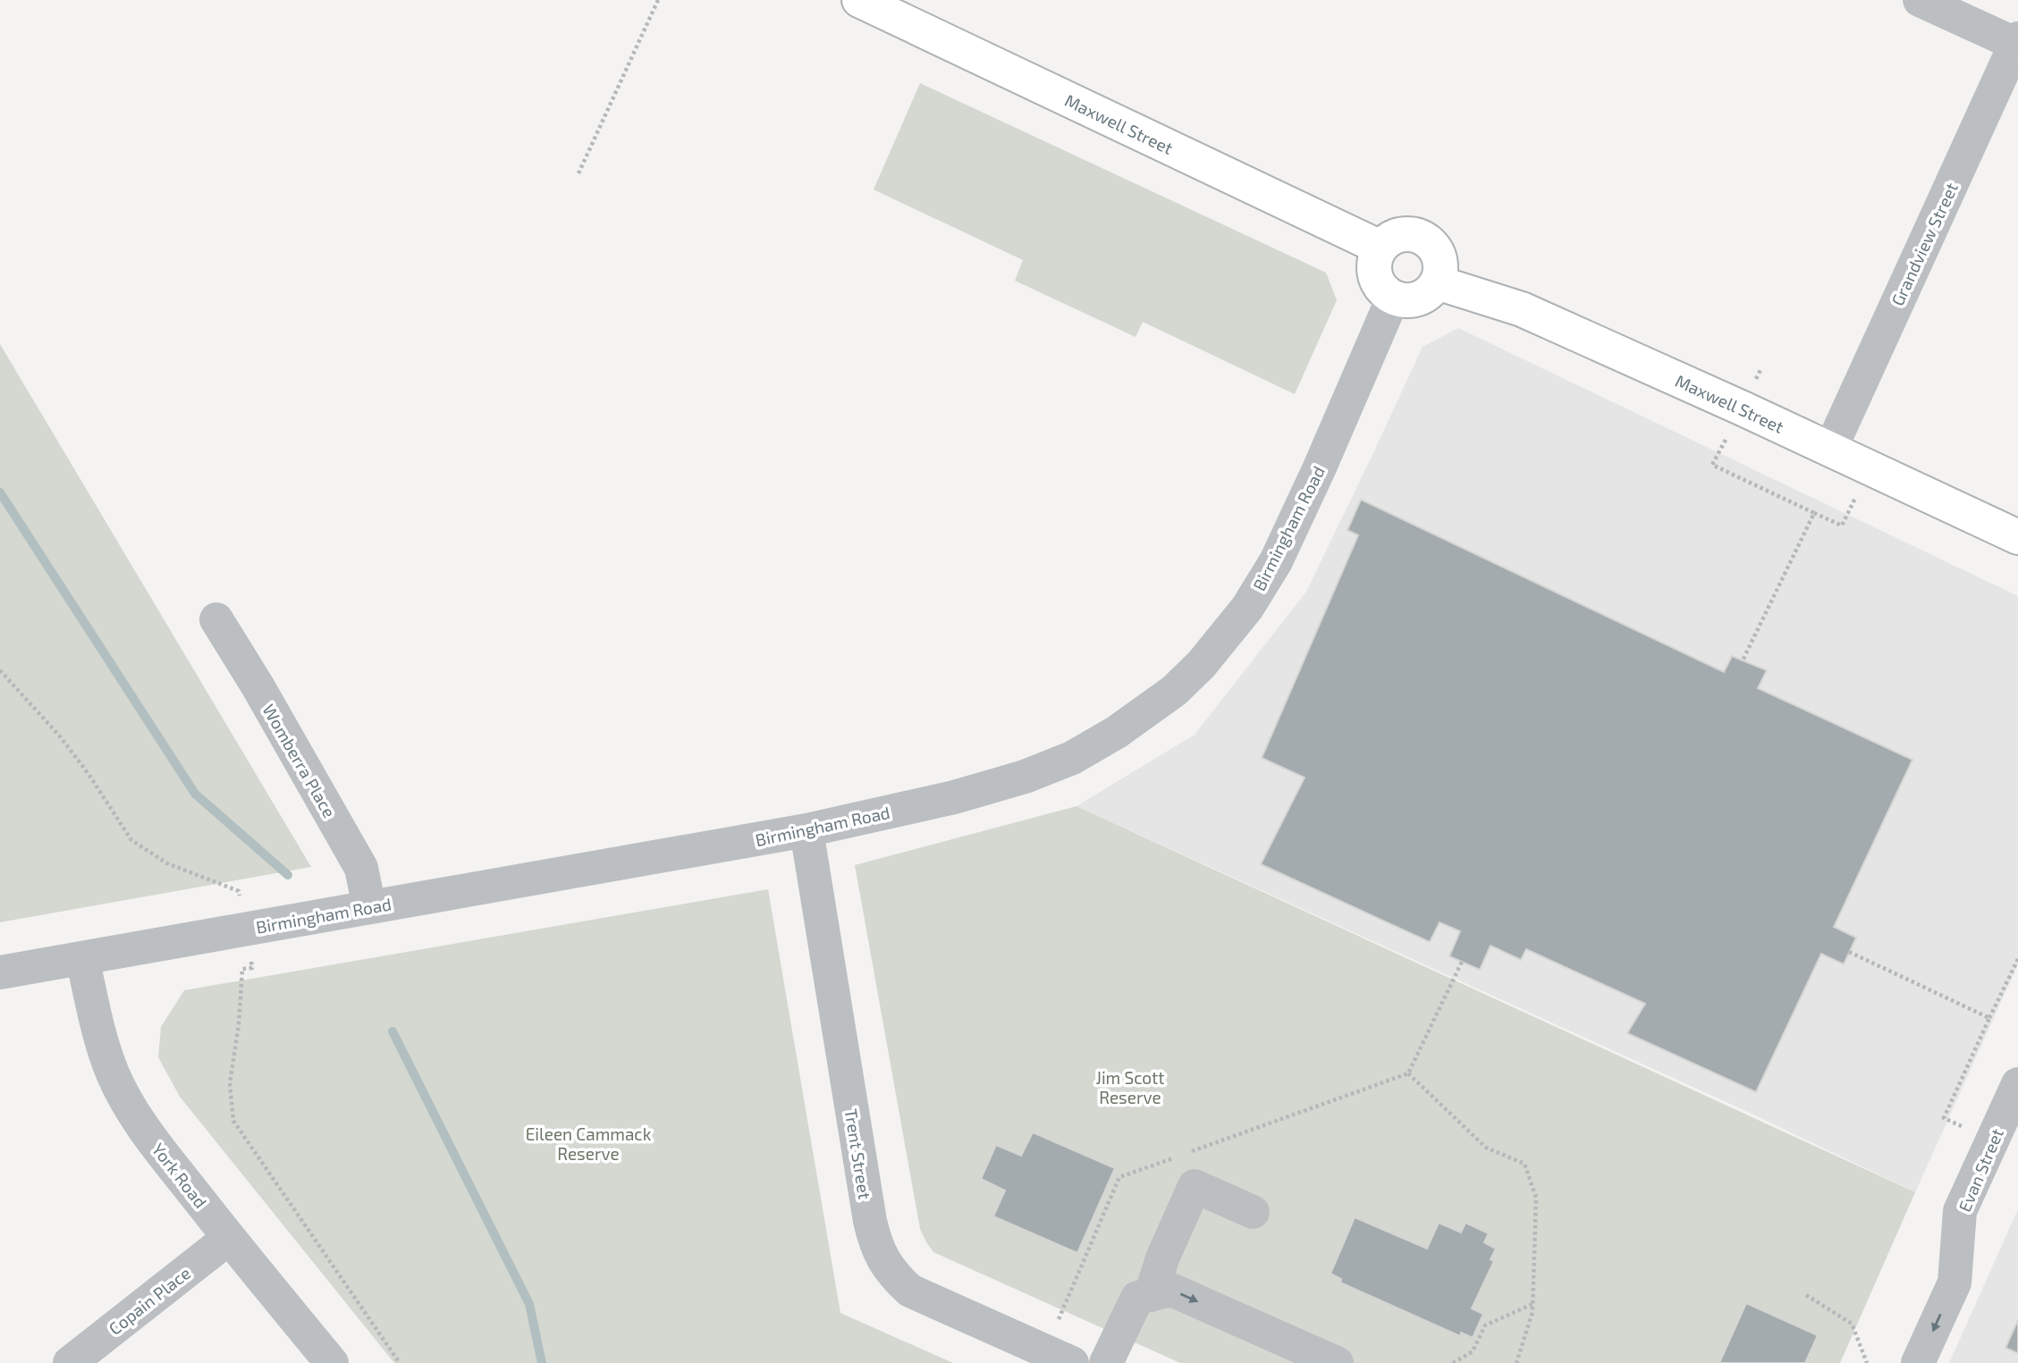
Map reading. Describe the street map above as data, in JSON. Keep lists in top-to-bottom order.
{
  "streets": {
    "main road": ["Maxwell Street"],
    "street": [
      "Grandview Street",
      "Birmingham Road",
      "Womberra Place",
      "Trent Street",
      "Evan Street",
      "York Road",
      "Copain Place"
    ]
  },
  "crossings": [
    ["Maxwell Street", "Grandview Street"],
    ["Maxwell Street", "Birmingham Road"],
    ["Birmingham Road", "Womberra Place"],
    ["Birmingham Road", "Trent Street"],
    ["Birmingham Road", "York Road"],
    ["York Road", "Copain Place"]
  ],
  "one_way": ["Evan Street"],
  "parks": ["Jim Scott Reserve", "Eileen Cammack Reserve"]
}
